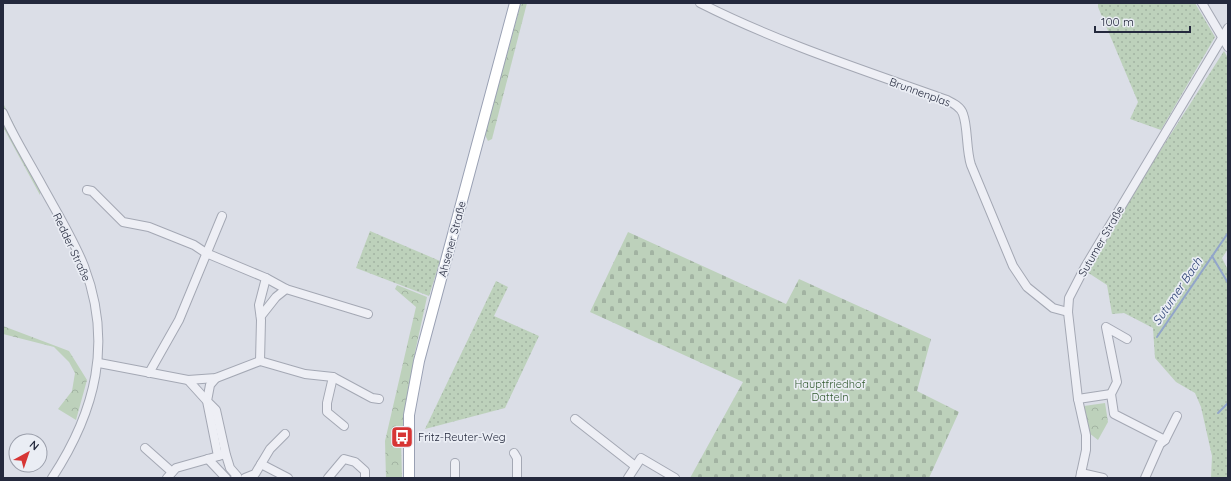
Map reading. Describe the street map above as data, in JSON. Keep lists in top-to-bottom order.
{
  "streets": {
    "main road": ["Ahsener Straße"],
    "street": ["Brunnenplas", "Sutumer Straße", "Redder Straße"]
  },
  "crossings": [
    ["Brunnenplas", "Sutumer Straße"]
  ],
  "water": ["Sutumer Bach"],
  "parks": ["Hauptfriedhof Datteln"],
  "places": {
    "bus stop": ["Fritz-Reuter-Weg"]
  },
  "scale_bar": "100 m",
  "north": "top right"
}
